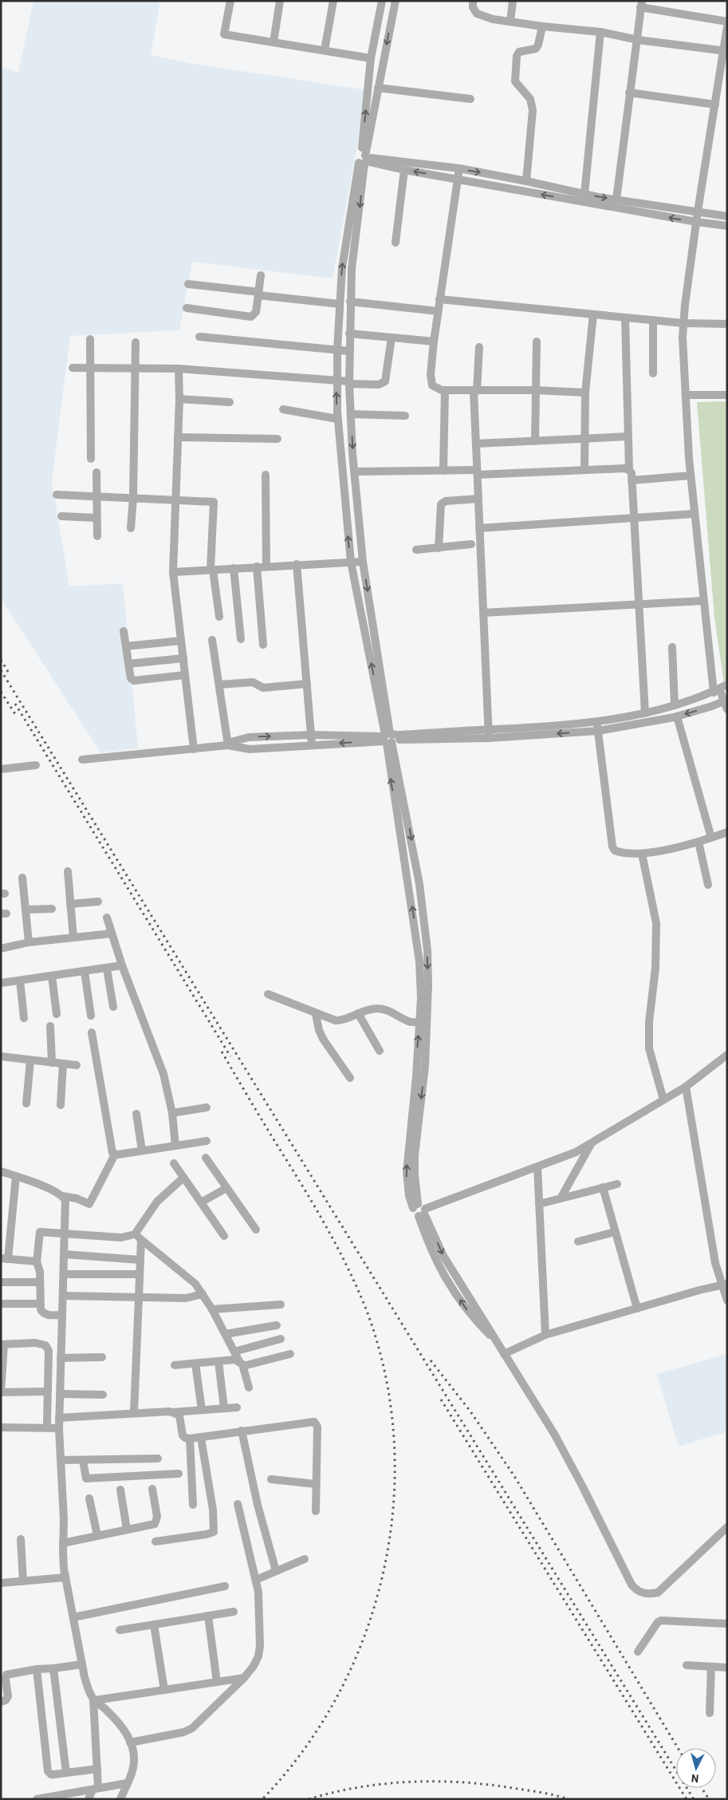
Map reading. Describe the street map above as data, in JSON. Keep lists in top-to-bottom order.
{
  "north": "bottom"
}
